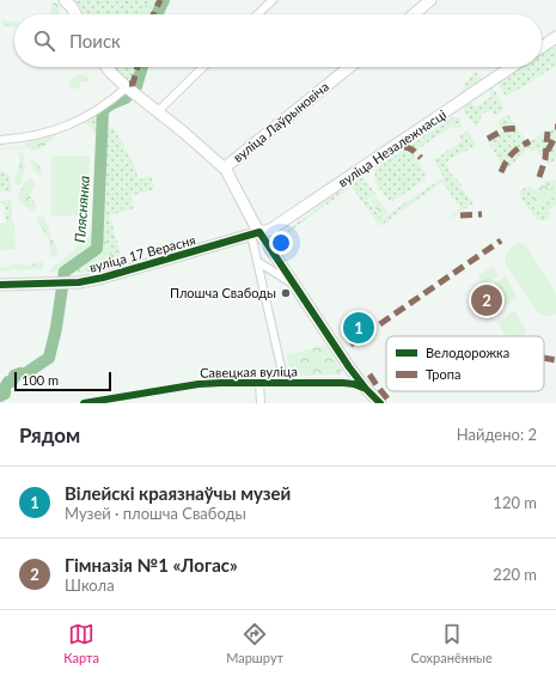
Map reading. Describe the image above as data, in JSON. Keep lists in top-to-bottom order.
{
  "streets": {
    "main road": ["вуліца Лаўрыновіча", "вуліца Незалежнасці", "вуліца 17 Верасня"],
    "street": ["Савецкая вуліца"]
  },
  "crossings": [
    ["вуліца Незалежнасці", "вуліца 17 Верасня"]
  ],
  "water": ["Пляснянка"],
  "places": ["Плошча Свабоды"],
  "legend": ["Велодорожка", "Тропа"],
  "scale_bar": "100 m",
  "page": {
    "search": "Поиск",
    "pins": ["2", "1"],
    "scale": "100 m",
    "heading": ["Рядом", "Найдено: 2"],
    "list": [
      {
        "mark": "1",
        "name": "Вілейскі краязнаўчы музей",
        "note": "Музей · плошча Свабоды",
        "value": "120 m"
      },
      {
        "mark": "2",
        "name": "Гімназія №1 «Логас»",
        "note": "Школа",
        "value": "220 m"
      }
    ],
    "nav": ["Карта", "Маршрут", "Сохранённые"]
  }
}
